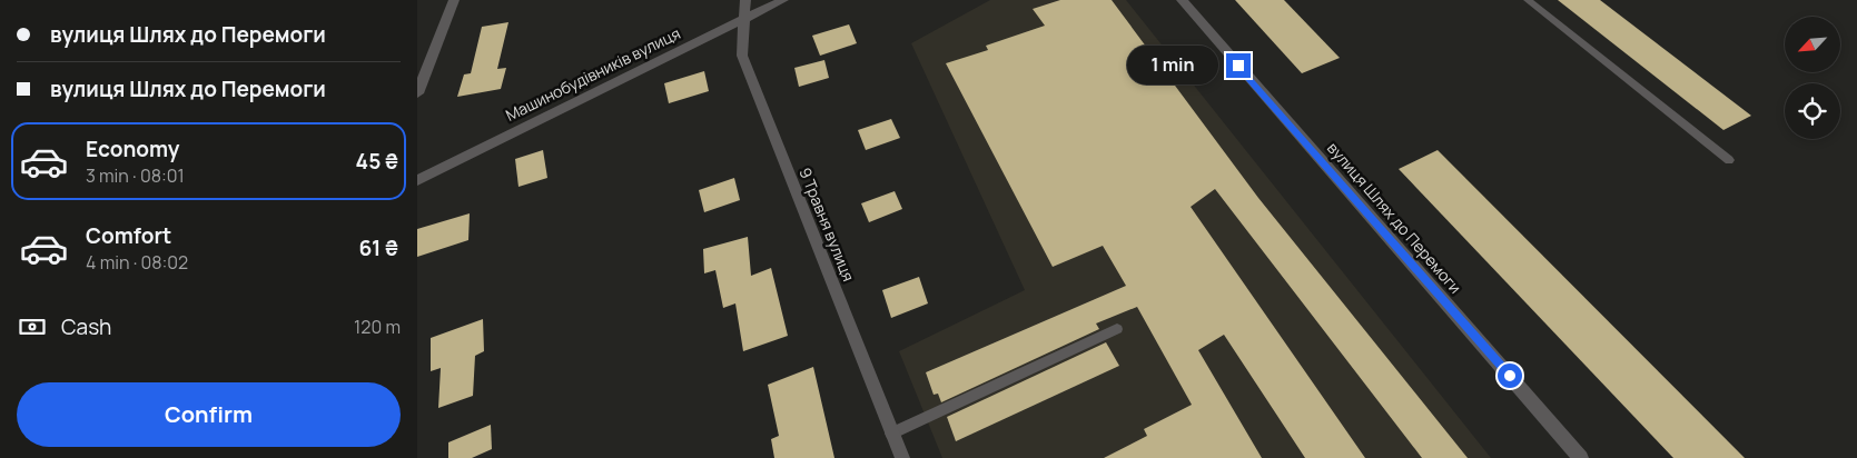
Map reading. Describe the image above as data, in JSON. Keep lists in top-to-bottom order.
{
  "streets": {
    "street": ["Машинобудівників вулиця", "вулиця Шлях до Перемоги", "9 Травня вулиця"]
  },
  "crossings": [
    ["Машинобудівників вулиця", "9 Травня вулиця"]
  ],
  "north": "bottom left",
  "page": {
    "banner": ["вулиця Шлях до Перемоги", "вулиця Шлях до Перемоги"],
    "bubble": "1 min",
    "list": [
      {
        "name": "Economy",
        "note": "3 min · 08:01",
        "value": "45 ₴"
      },
      {
        "name": "Comfort",
        "note": "4 min · 08:02",
        "value": "61 ₴"
      }
    ],
    "pay": ["Cash", "120 m"],
    "buttons": "Confirm"
  }
}
